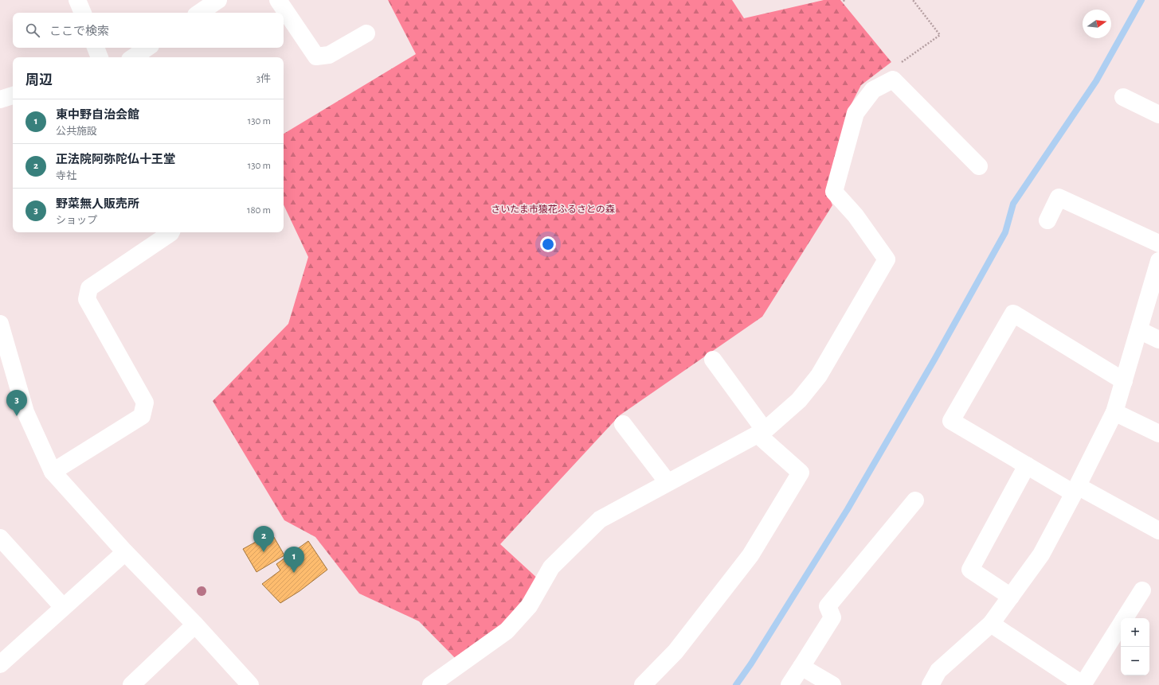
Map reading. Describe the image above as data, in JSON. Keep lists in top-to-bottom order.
{
  "parks": ["さいたま市猿花ふるさとの森"],
  "north": "right",
  "page": {
    "search": "ここで検索",
    "heading": ["周辺", "3件"],
    "list": [
      {
        "mark": "1",
        "name": "東中野自治会館",
        "note": "公共施設",
        "value": "130 m"
      },
      {
        "mark": "2",
        "name": "正法院阿弥陀仏十王堂",
        "note": "寺社",
        "value": "130 m"
      },
      {
        "mark": "3",
        "name": "野菜無人販売所",
        "note": "ショップ",
        "value": "180 m"
      }
    ],
    "pins": ["3", "2", "1"],
    "map_buttons": ["+", "−"]
  }
}
